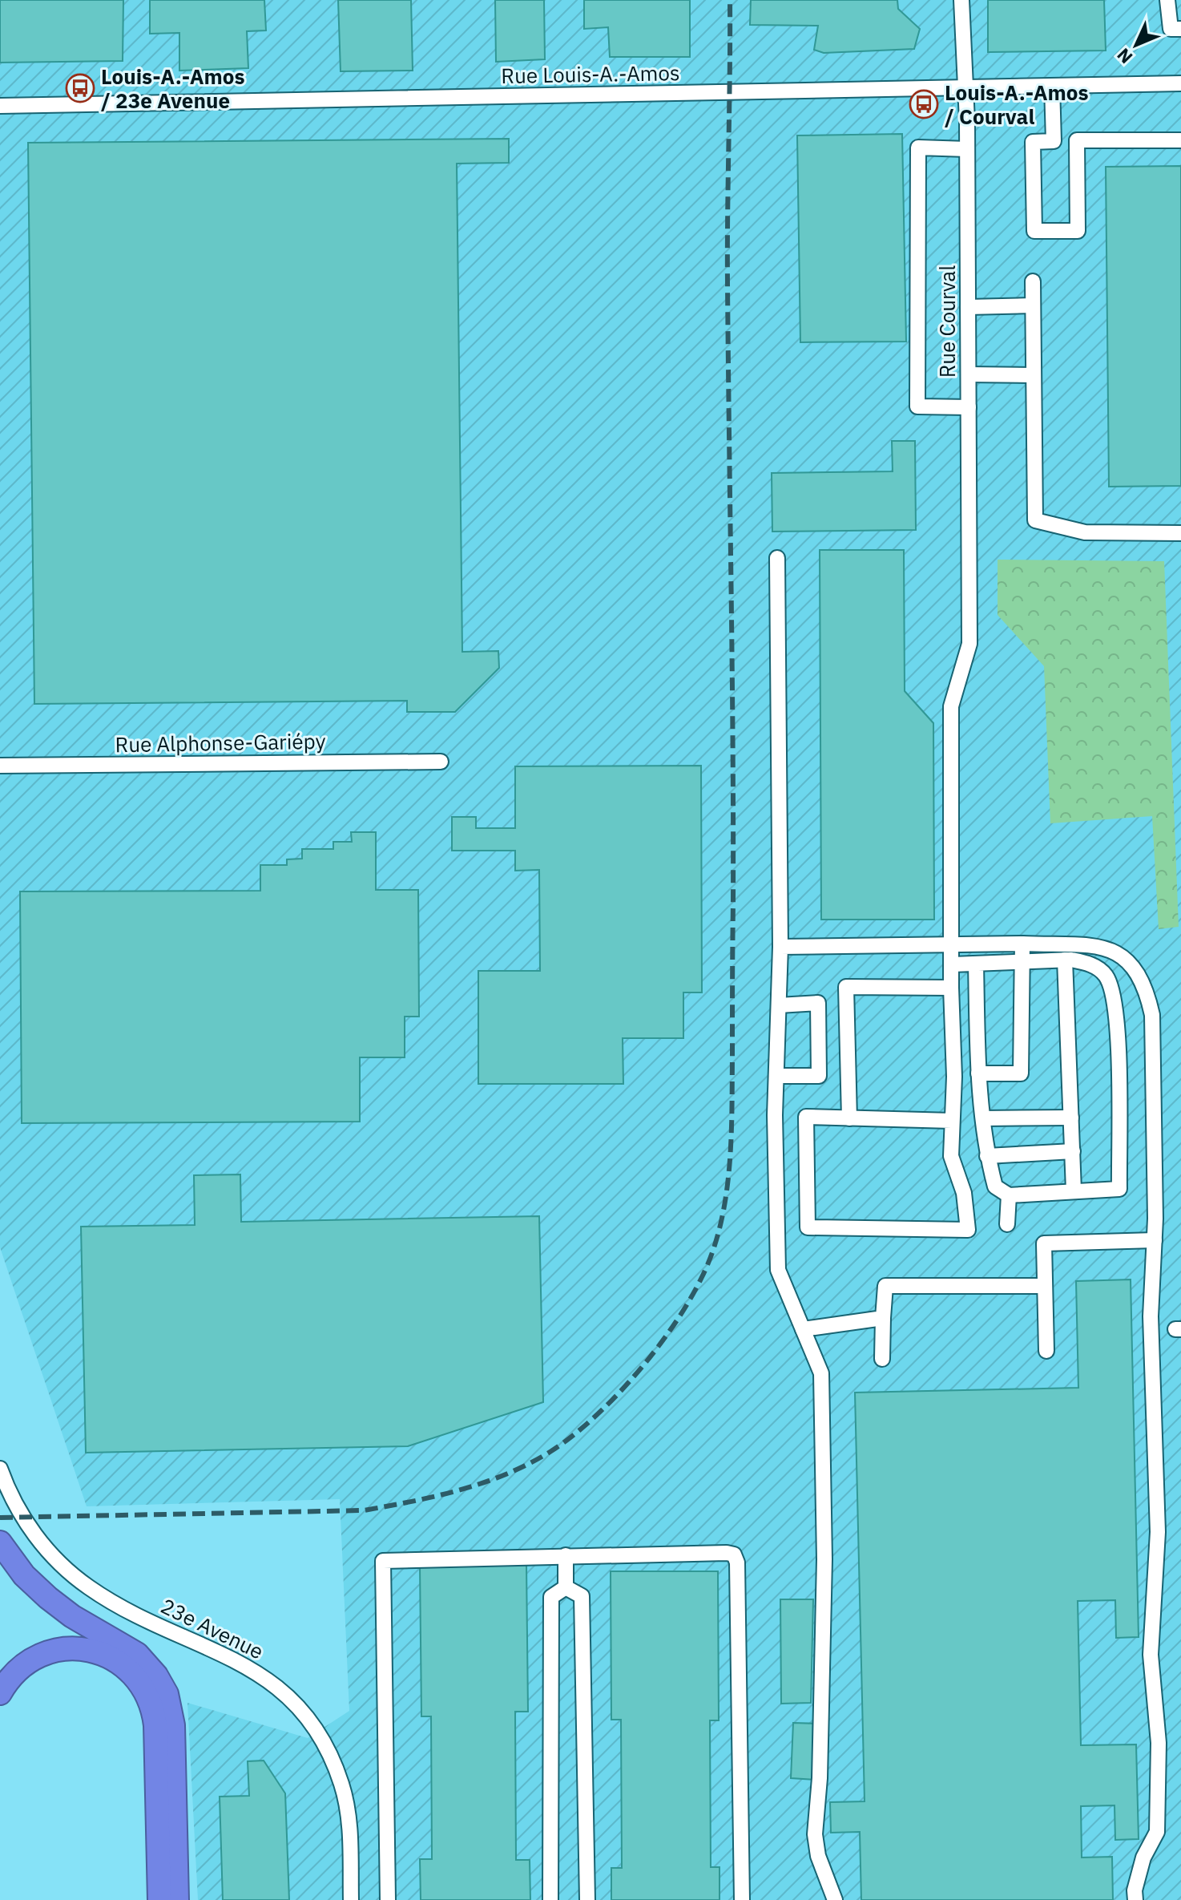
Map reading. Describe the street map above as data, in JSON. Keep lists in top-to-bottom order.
{
  "streets": {
    "street": [
      "Rue Louis-A.-Amos",
      "Rue Courval",
      "Rue Alphonse-Gariépy",
      "23e Avenue"
    ]
  },
  "crossings": [
    ["Rue Louis-A.-Amos", "Rue Courval"]
  ],
  "places": {
    "bus stop": ["Louis-A.-Amos / 23e Avenue", "Louis-A.-Amos / Courval"]
  },
  "north": "bottom left"
}
